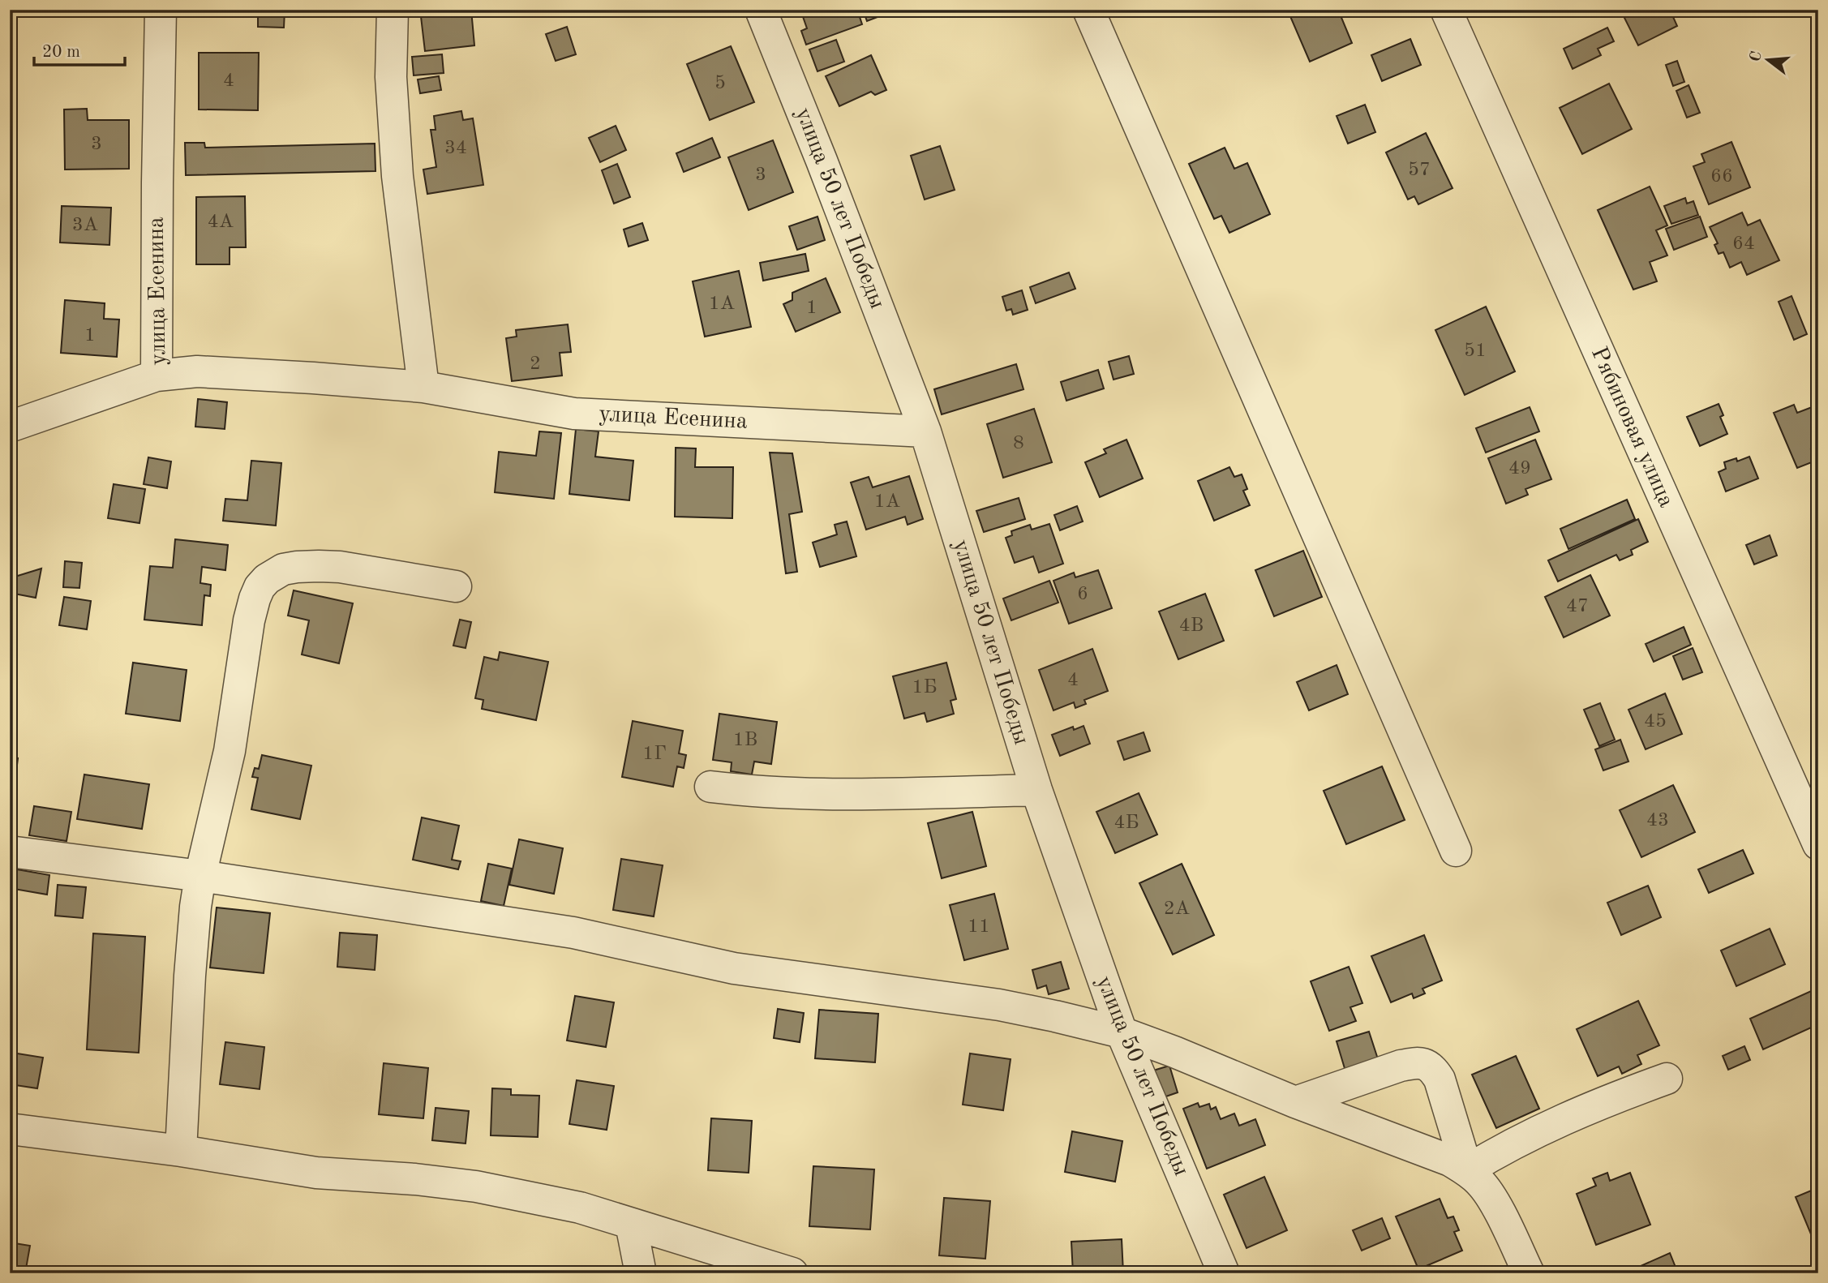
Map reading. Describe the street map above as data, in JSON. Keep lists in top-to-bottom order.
{
  "streets": {
    "street": ["улица 50 лет Победы", "улица Есенина", "Рябиновая улица"]
  },
  "crossings": [
    ["улица 50 лет Победы", "улица Есенина"]
  ],
  "house_numbers": [
    "4",
    "5",
    "3",
    "34",
    "57",
    "3",
    "66",
    "4А",
    "3А",
    "64",
    "1А",
    "1",
    "1",
    "51",
    "2",
    "8",
    "49",
    "1А",
    "6",
    "47",
    "4В",
    "4",
    "1Б",
    "45",
    "1В",
    "1Г",
    "43",
    "4Б",
    "2А",
    "11"
  ],
  "scale_bar": "20 m",
  "north": "left"
}
